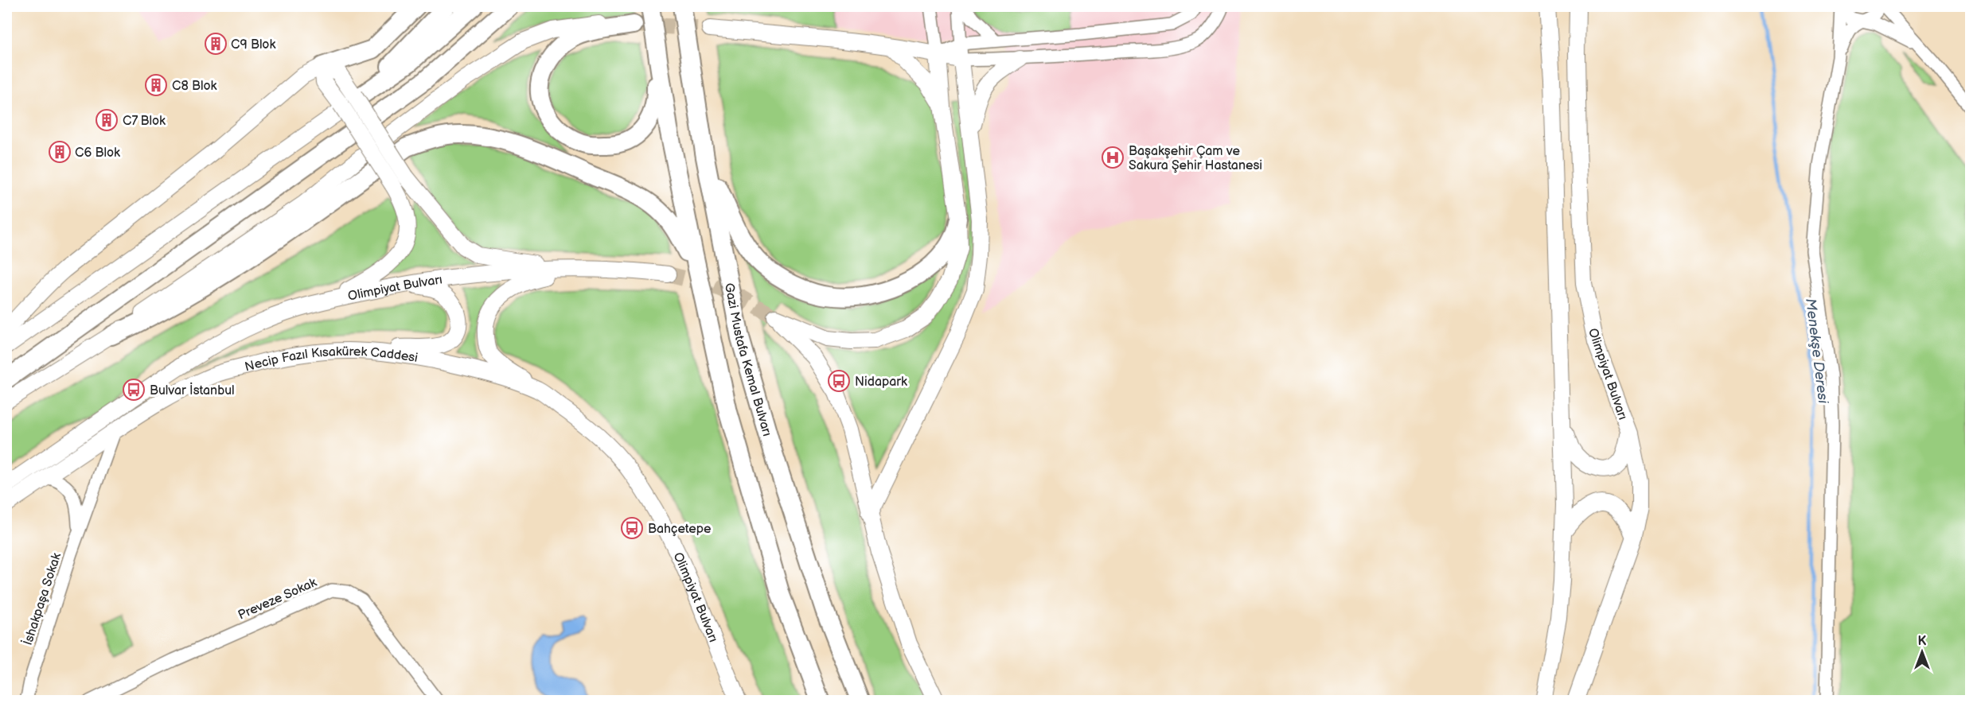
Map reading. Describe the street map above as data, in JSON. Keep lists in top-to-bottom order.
{
  "streets": {
    "highway": ["Gazi Mustafa Kemal Bulvarı"],
    "main road": ["Olimpiyat Bulvarı", "Necip Fazıl Kısakürek Caddesi"],
    "street": ["Preveze Sokak", "İshakpaşa Sokak"]
  },
  "crossings": [
    ["Olimpiyat Bulvarı", "Necip Fazıl Kısakürek Caddesi"],
    ["Necip Fazıl Kısakürek Caddesi", "İshakpaşa Sokak"]
  ],
  "water": ["Menekşe Deresi"],
  "places": {
    "building": [
      "C9 Blok",
      "C8 Blok",
      "C7 Blok",
      "C6 Blok"
    ],
    "hospital": ["Başakşehir Çam ve Sakura Şehir Hastanesi"],
    "bus stop": ["Nidapark", "Bulvar İstanbul", "Bahçetepe"]
  },
  "north": "top"
}
